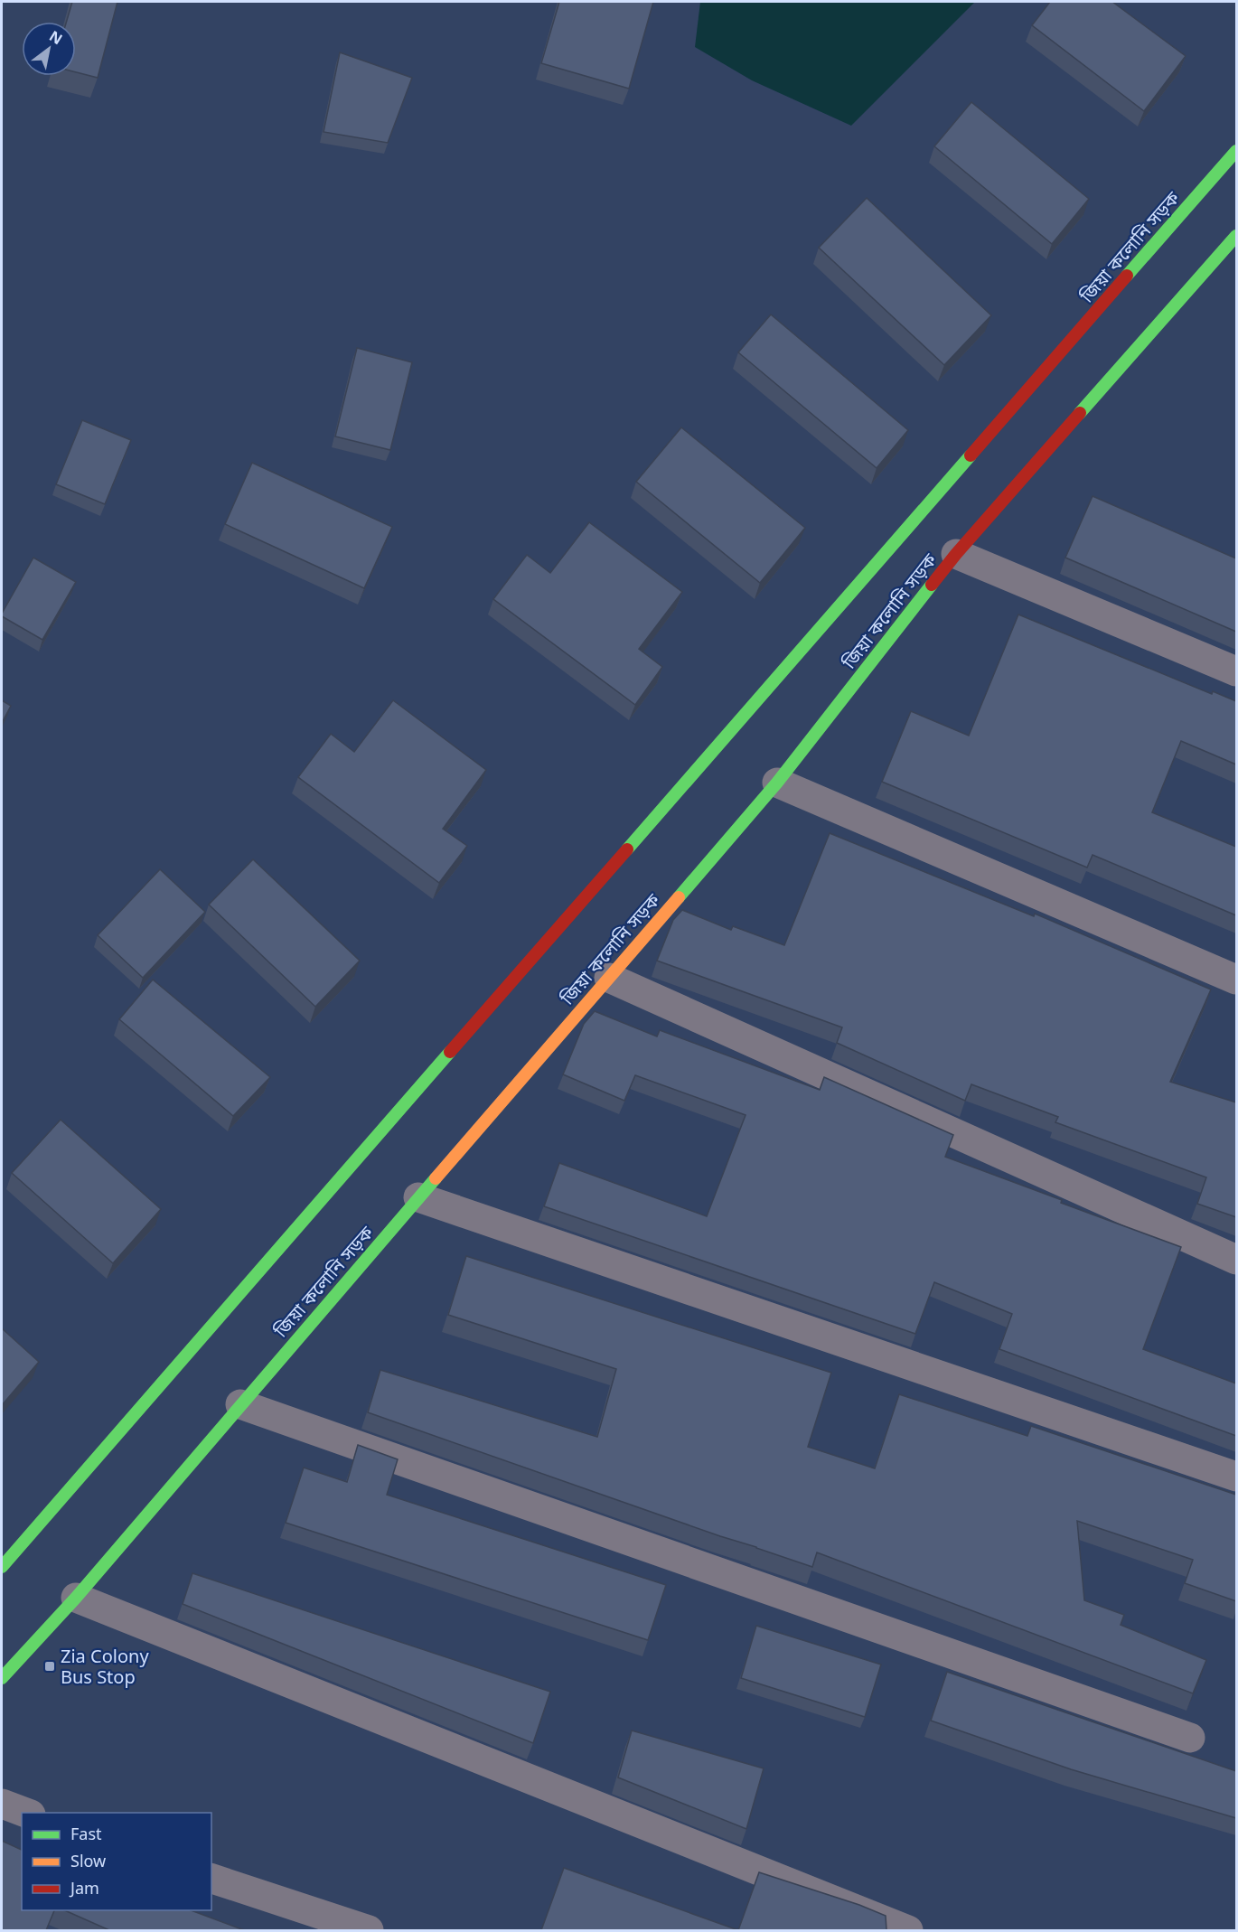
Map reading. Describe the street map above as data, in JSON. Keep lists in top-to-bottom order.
{
  "streets": {
    "main road": ["জিয়া কলোনি সড়ক"]
  },
  "places": {
    "transit": ["Zia Colony Bus Stop"]
  },
  "legend": ["Fast", "Slow", "Jam"],
  "north": "top right"
}
